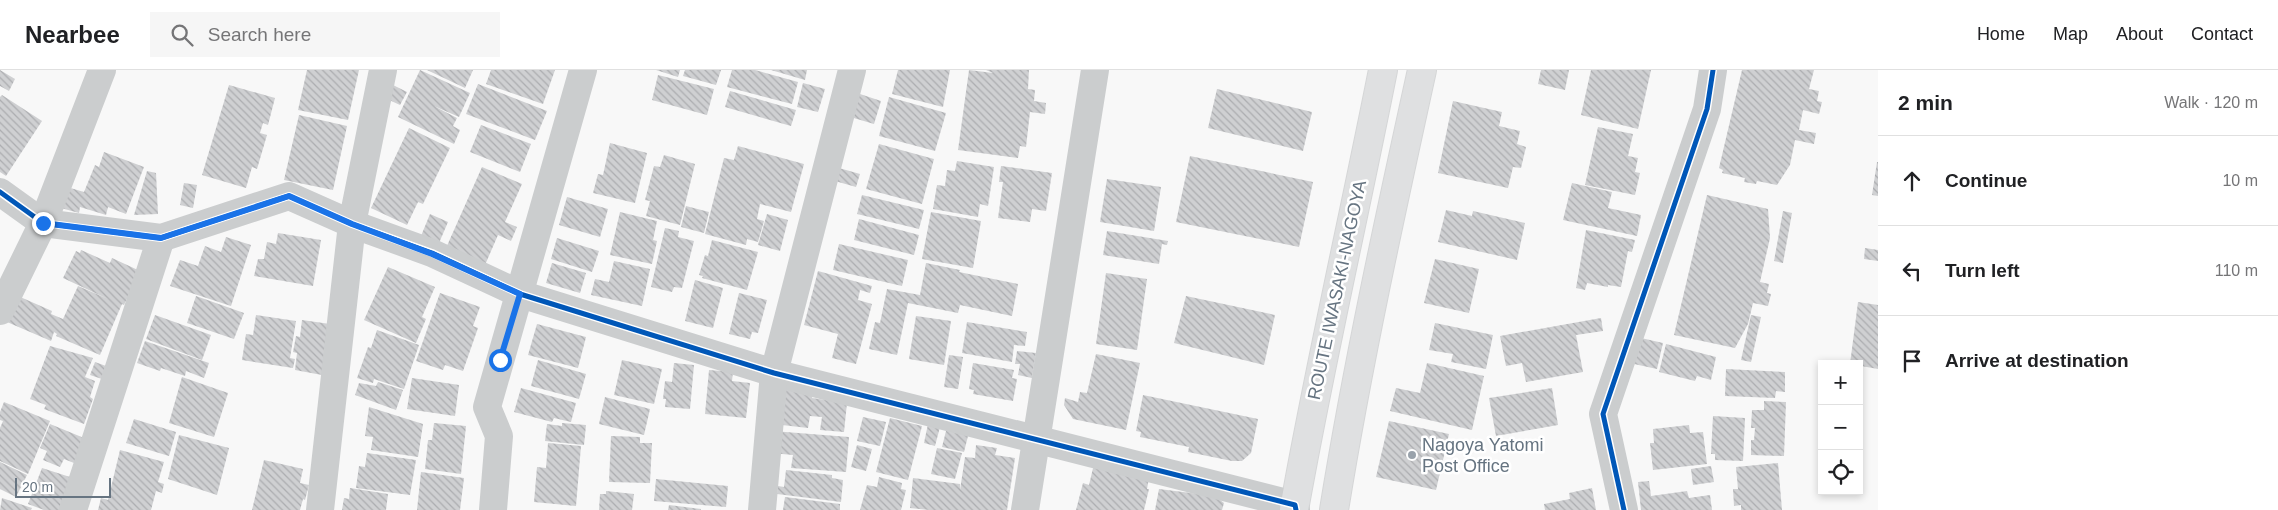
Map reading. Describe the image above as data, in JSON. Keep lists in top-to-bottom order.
{
  "streets": {
    "main road": ["ROUTE IWASAKI-NAGOYA"]
  },
  "places": ["Nagoya Yatomi Post Office"],
  "scale_bar": "20 m",
  "page": {
    "header": "Nearbee",
    "search": "Search here",
    "nav": [
      "Home",
      "Map",
      "About",
      "Contact"
    ],
    "heading": ["2 min", "Walk · 120 m"],
    "list": [
      ["Continue", "10 m"],
      ["Turn left", "110 m"],
      "Arrive at destination"
    ],
    "map_buttons": ["+", "−"],
    "scale": "20 m"
  }
}
